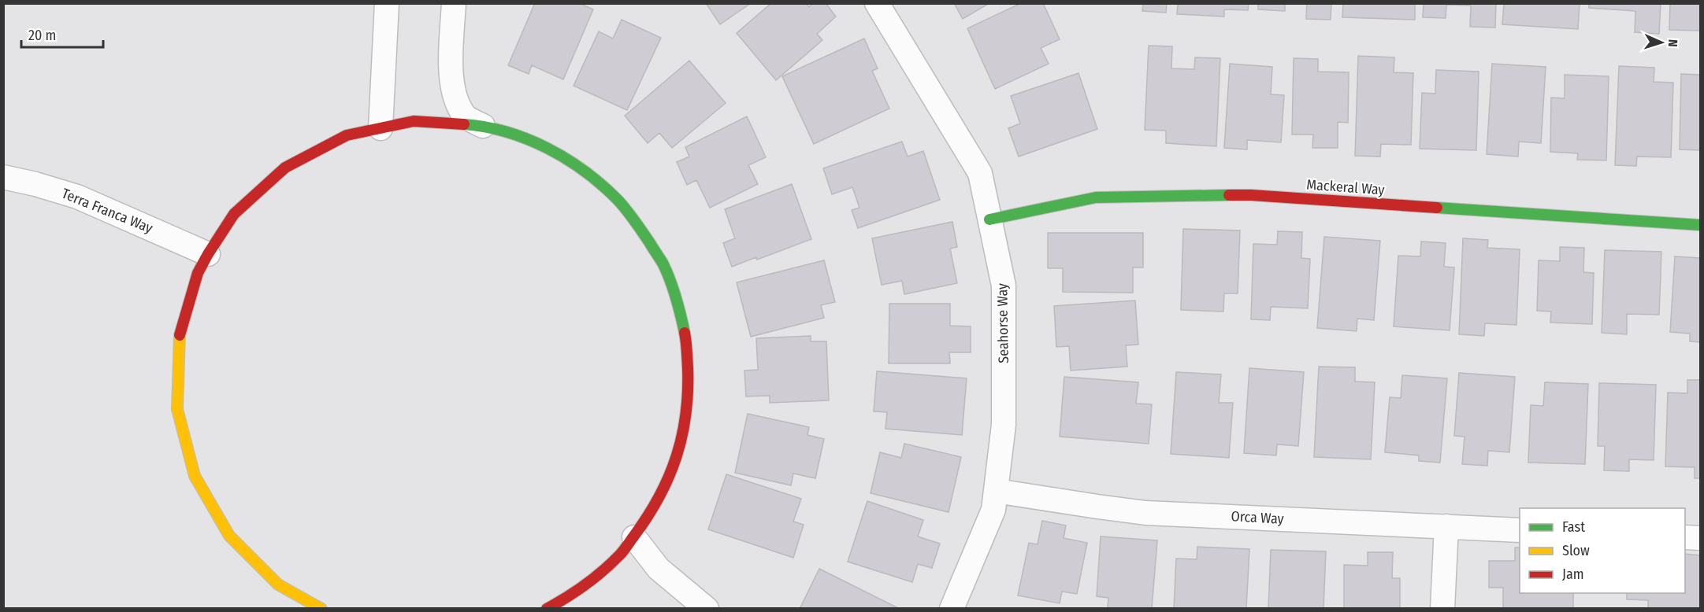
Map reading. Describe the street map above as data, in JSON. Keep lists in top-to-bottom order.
{
  "streets": {
    "street": [
      "Mackeral Way",
      "Terra Franca Way",
      "Seahorse Way",
      "Orca Way"
    ]
  },
  "crossings": [
    ["Mackeral Way", "Seahorse Way"],
    ["Seahorse Way", "Orca Way"]
  ],
  "legend": ["Fast", "Slow", "Jam"],
  "scale_bar": "20 m",
  "north": "right"
}
